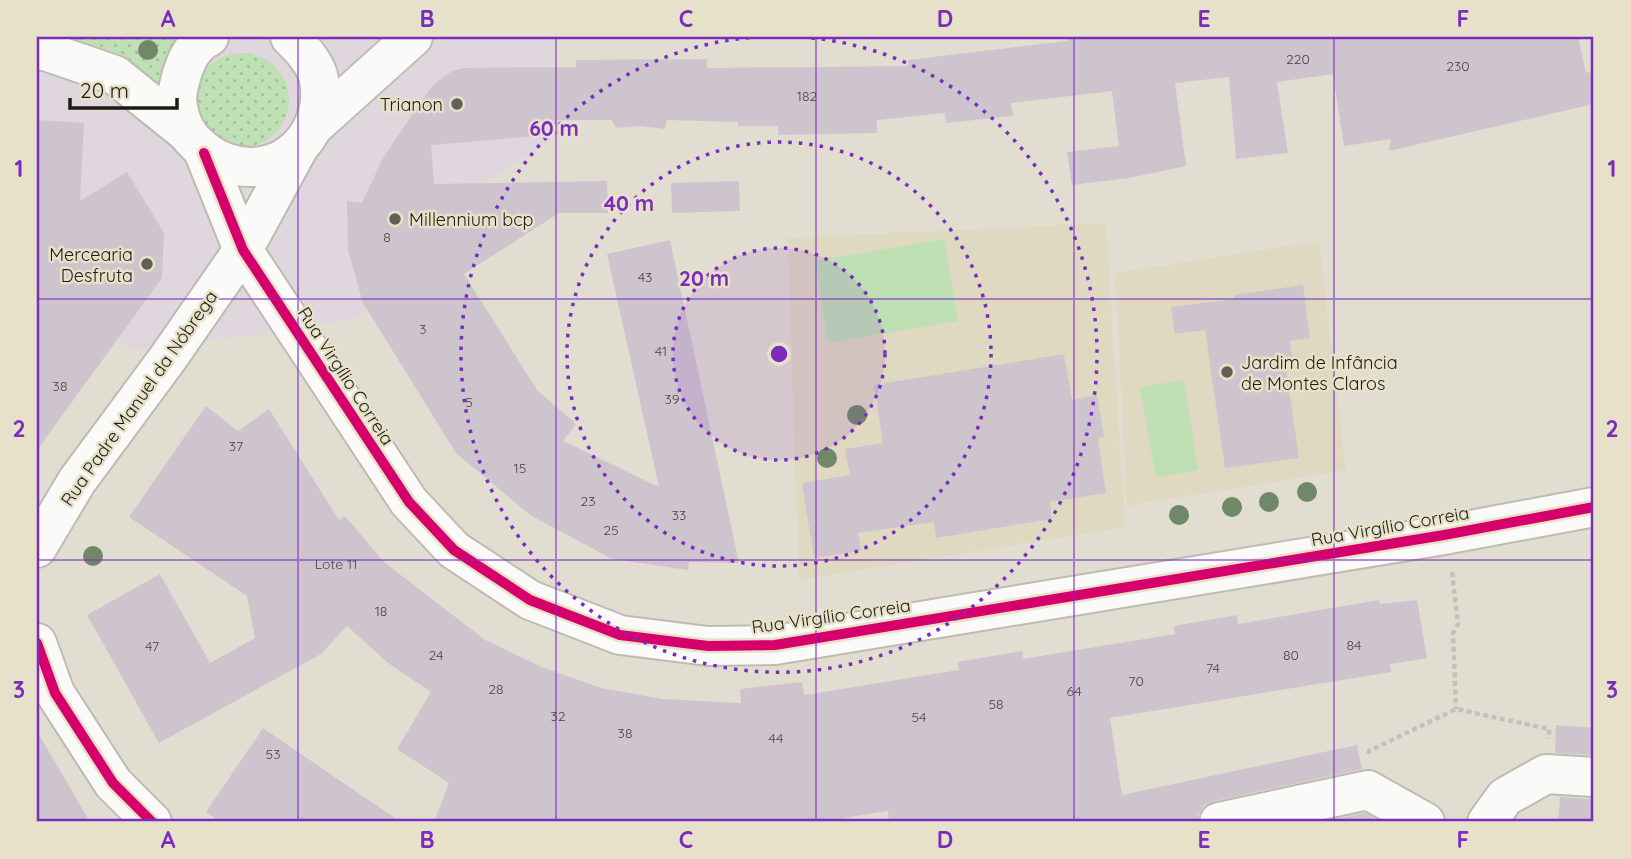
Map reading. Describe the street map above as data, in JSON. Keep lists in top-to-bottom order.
{
  "streets": {
    "street": ["Rua Virgílio Correia", "Rua Padre Manuel da Nóbrega"]
  },
  "crossings": [
    ["Rua Virgílio Correia", "Rua Padre Manuel da Nóbrega"]
  ],
  "places": [
    "Trianon",
    "Millennium bcp",
    "Mercearia Desfruta",
    "Jardim de Infância de Montes Claros"
  ],
  "house_numbers": [
    "220",
    "230",
    "182",
    "8",
    "43",
    "3",
    "41",
    "38",
    "39",
    "5",
    "37",
    "15",
    "23",
    "33",
    "25",
    "Lote 11",
    "18",
    "84",
    "47",
    "24",
    "80",
    "74",
    "70",
    "28",
    "64",
    "58",
    "32",
    "54",
    "38",
    "44",
    "53"
  ],
  "scale_bar": "20 m",
  "grid": {
    "columns": [
      "A",
      "B",
      "C",
      "D",
      "E",
      "F"
    ],
    "rows": ["1", "2", "3"]
  },
  "rings": ["60 m", "40 m", "20 m"]
}
